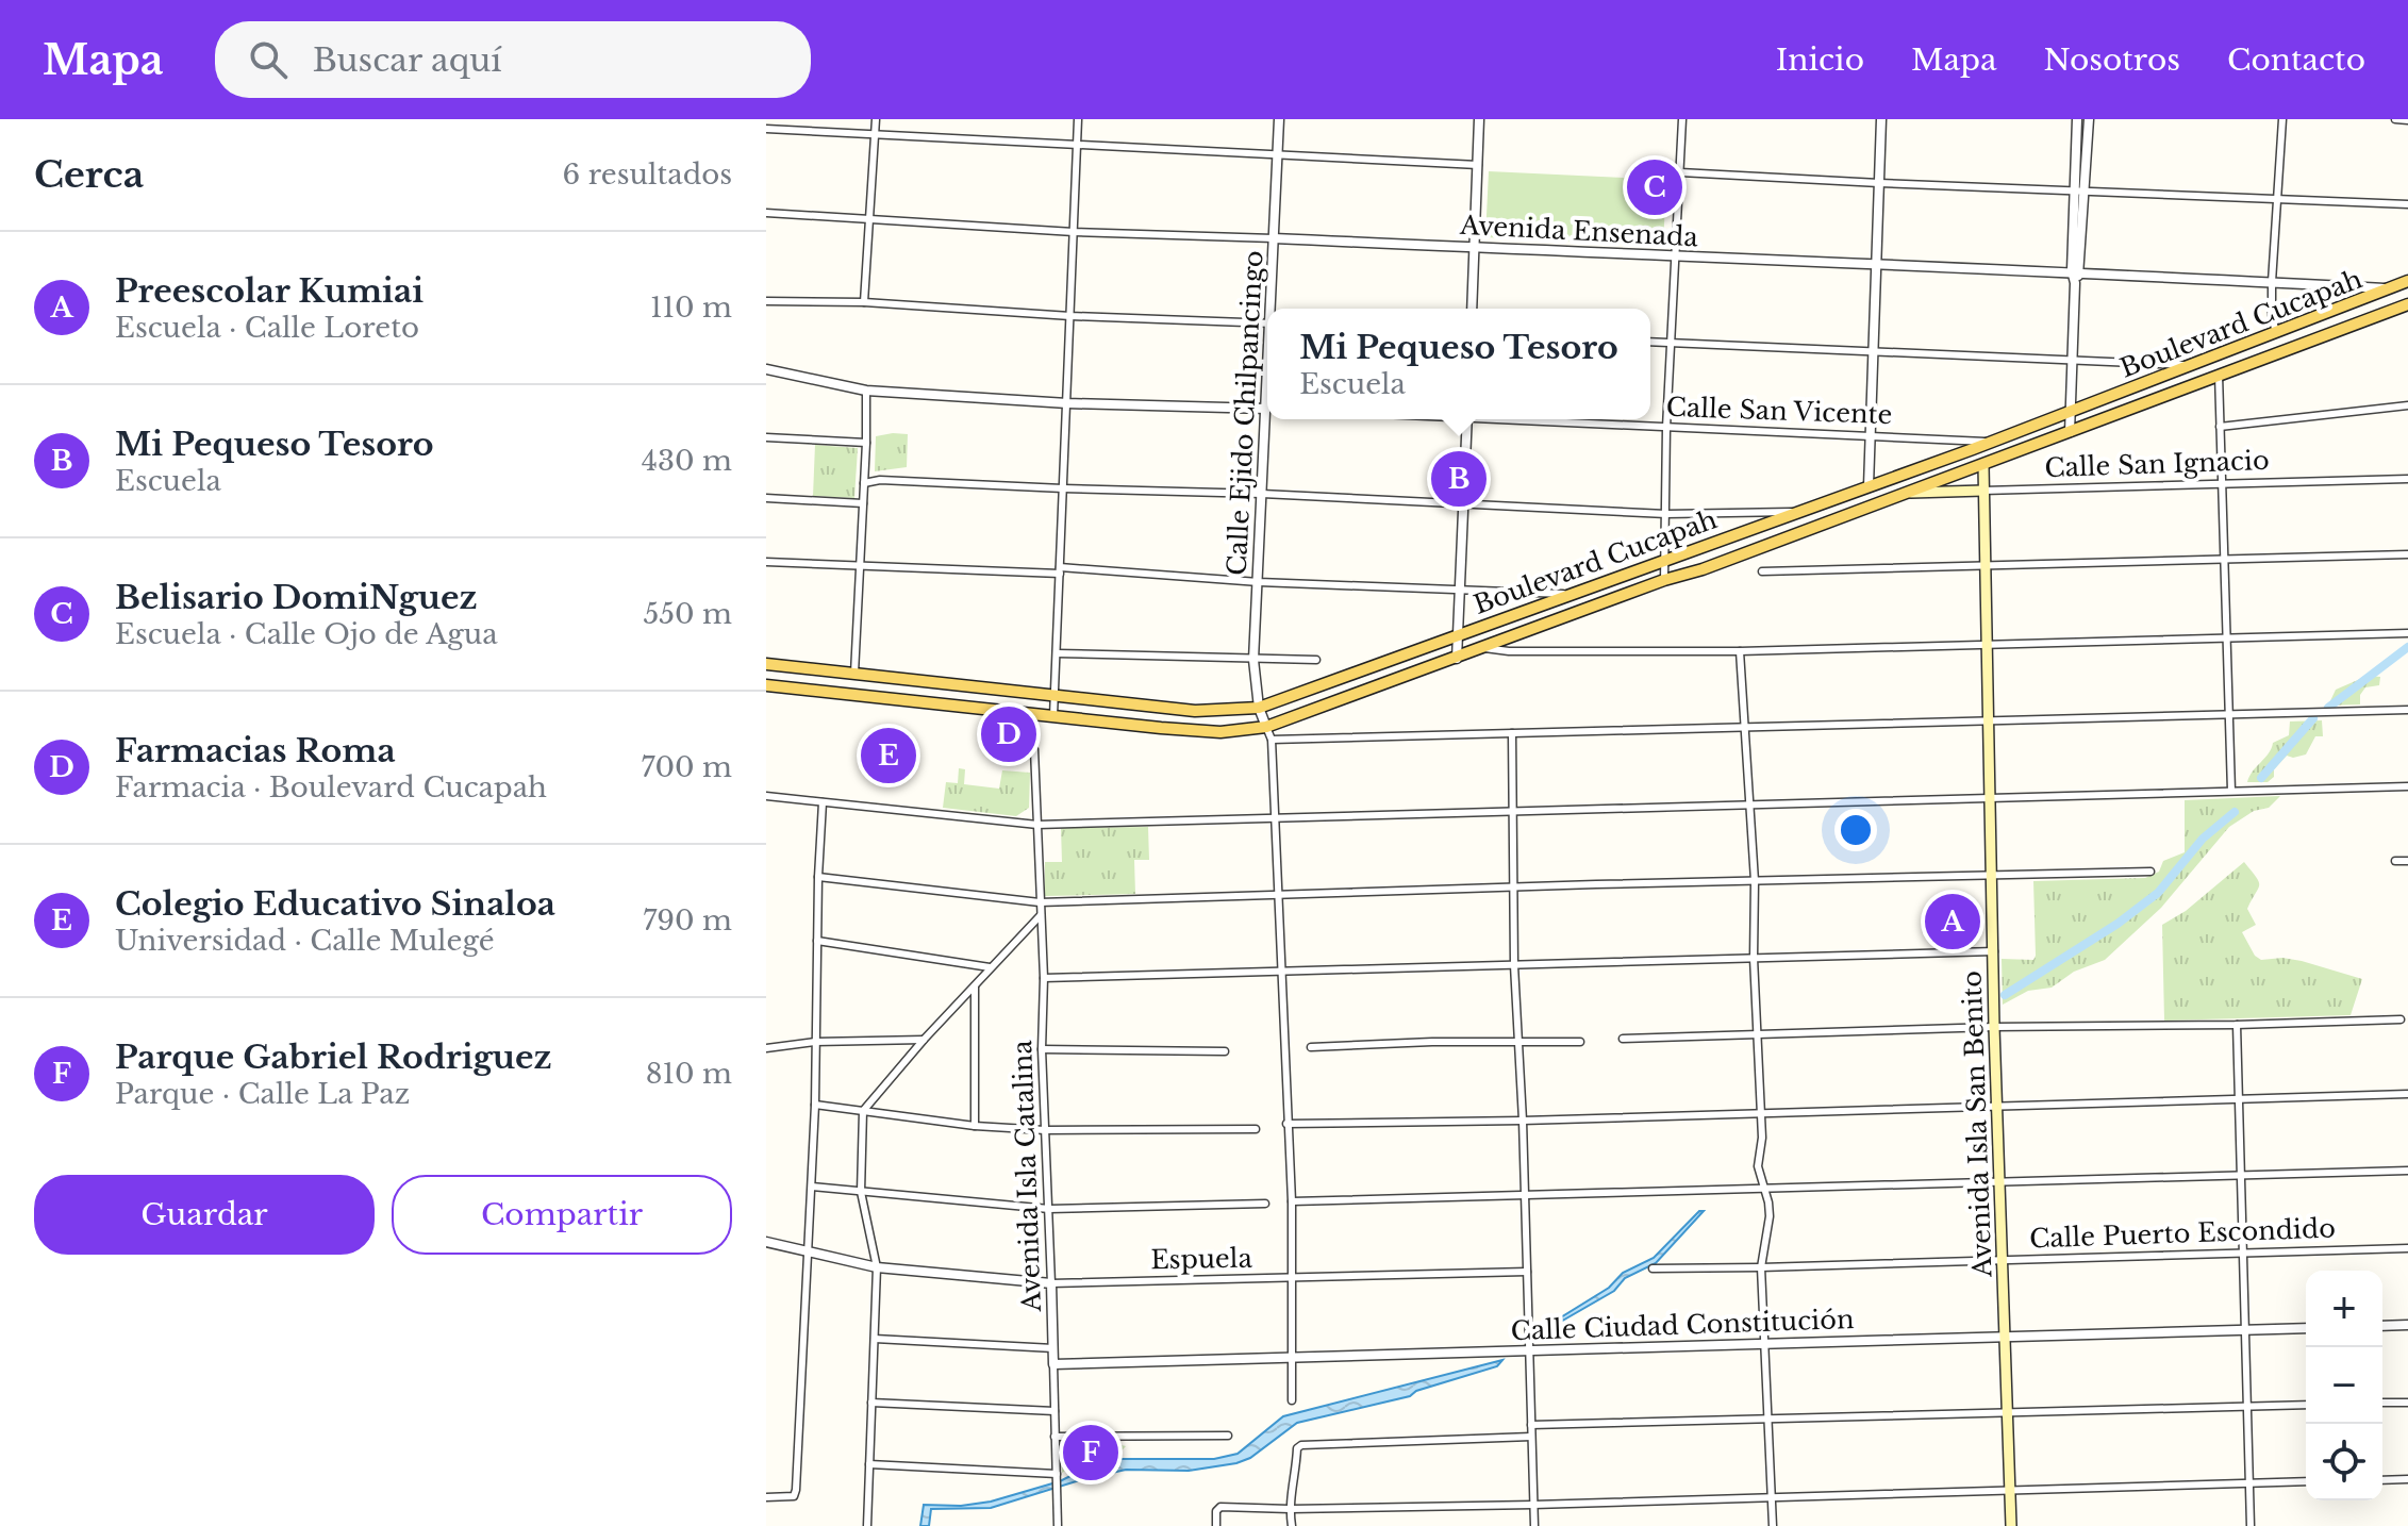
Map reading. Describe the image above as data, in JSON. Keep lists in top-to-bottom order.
{
  "streets": {
    "main road": ["Boulevard Cucapah", "Calle San Ignacio", "Avenida Isla San Benito"],
    "street": [
      "Avenida Ensenada",
      "Calle San Vicente",
      "Calle Ejido Chilpancingo",
      "Avenida Isla Catalina",
      "Calle Puerto Escondido",
      "Espuela",
      "Calle Ciudad Constitución"
    ]
  },
  "crossings": [
    ["Avenida Ensenada", "Boulevard Cucapah"],
    ["Avenida Ensenada", "Calle Ejido Chilpancingo"],
    ["Boulevard Cucapah", "Calle San Vicente"],
    ["Boulevard Cucapah", "Calle Ejido Chilpancingo"],
    ["Boulevard Cucapah", "Calle San Ignacio"],
    ["Boulevard Cucapah", "Avenida Isla San Benito"],
    ["Calle San Ignacio", "Avenida Isla San Benito"],
    ["Avenida Isla San Benito", "Calle Puerto Escondido"],
    ["Avenida Isla San Benito", "Calle Ciudad Constitución"],
    ["Avenida Isla Catalina", "Espuela"],
    ["Avenida Isla Catalina", "Calle Ciudad Constitución"]
  ],
  "page": {
    "header": "Mapa",
    "search": "Buscar aquí",
    "nav": [
      "Inicio",
      "Mapa",
      "Nosotros",
      "Contacto"
    ],
    "heading": ["Cerca", "6 resultados"],
    "pins": [
      "C",
      "B",
      "D",
      "E",
      "A",
      "F"
    ],
    "list": [
      {
        "mark": "A",
        "name": "Preescolar Kumiai",
        "note": "Escuela · Calle Loreto",
        "value": "110 m"
      },
      {
        "mark": "B",
        "name": "Mi Pequeso Tesoro",
        "note": "Escuela",
        "value": "430 m"
      },
      {
        "mark": "C",
        "name": "Belisario DomiNguez",
        "note": "Escuela · Calle Ojo de Agua",
        "value": "550 m"
      },
      {
        "mark": "D",
        "name": "Farmacias Roma",
        "note": "Farmacia · Boulevard Cucapah",
        "value": "700 m"
      },
      {
        "mark": "E",
        "name": "Colegio Educativo Sinaloa",
        "note": "Universidad · Calle Mulegé",
        "value": "790 m"
      },
      {
        "mark": "F",
        "name": "Parque Gabriel Rodriguez",
        "note": "Parque · Calle La Paz",
        "value": "810 m"
      }
    ],
    "popup": ["Mi Pequeso Tesoro", "Escuela"],
    "buttons": ["Guardar", "Compartir"],
    "map_buttons": ["+", "−"]
  }
}
